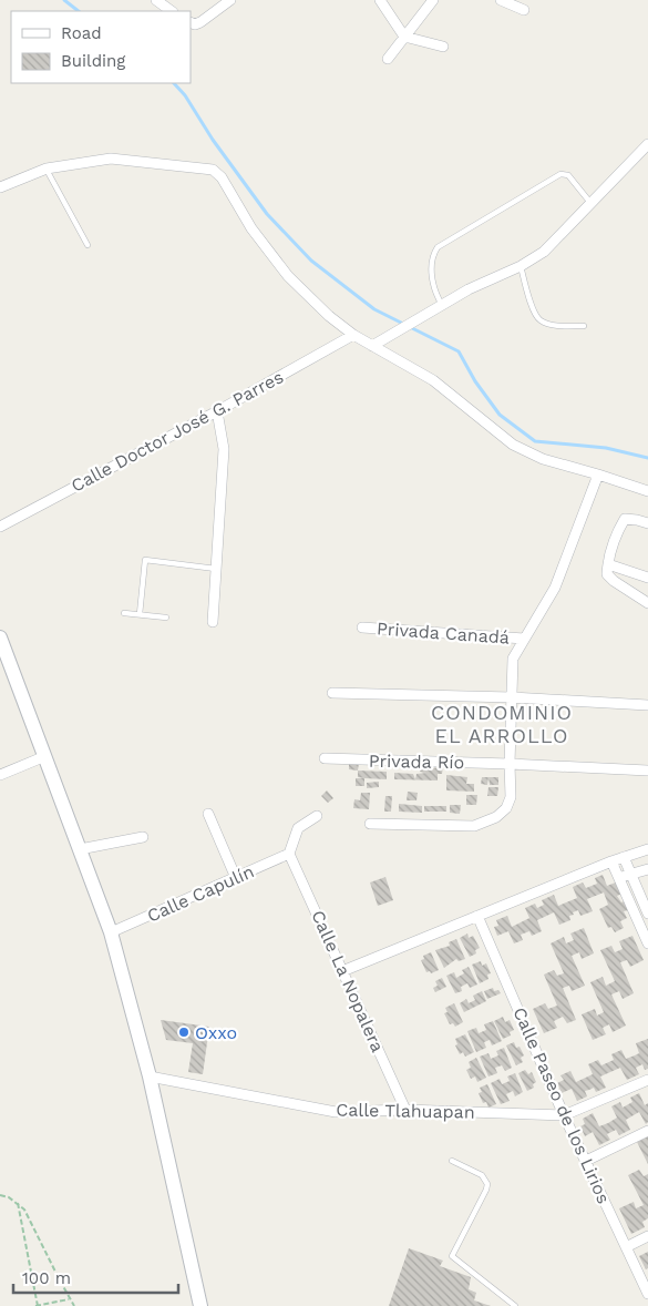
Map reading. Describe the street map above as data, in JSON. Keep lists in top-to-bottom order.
{
  "streets": {
    "street": [
      "Calle Doctor José G. Parres",
      "Privada Canadá",
      "Privada Río",
      "Calle Capulín",
      "Calle La Nopalera",
      "Calle Paseo de los Lirios",
      "Calle Tlahuapan"
    ]
  },
  "crossings": [
    ["Calle Capulín", "Calle La Nopalera"],
    ["Calle La Nopalera", "Calle Tlahuapan"],
    ["Calle Paseo de los Lirios", "Calle Tlahuapan"]
  ],
  "districts": ["CONDOMINIO EL ARROLLO"],
  "places": ["Oxxo"],
  "legend": ["Road", "Building"],
  "scale_bar": "100 m"
}
